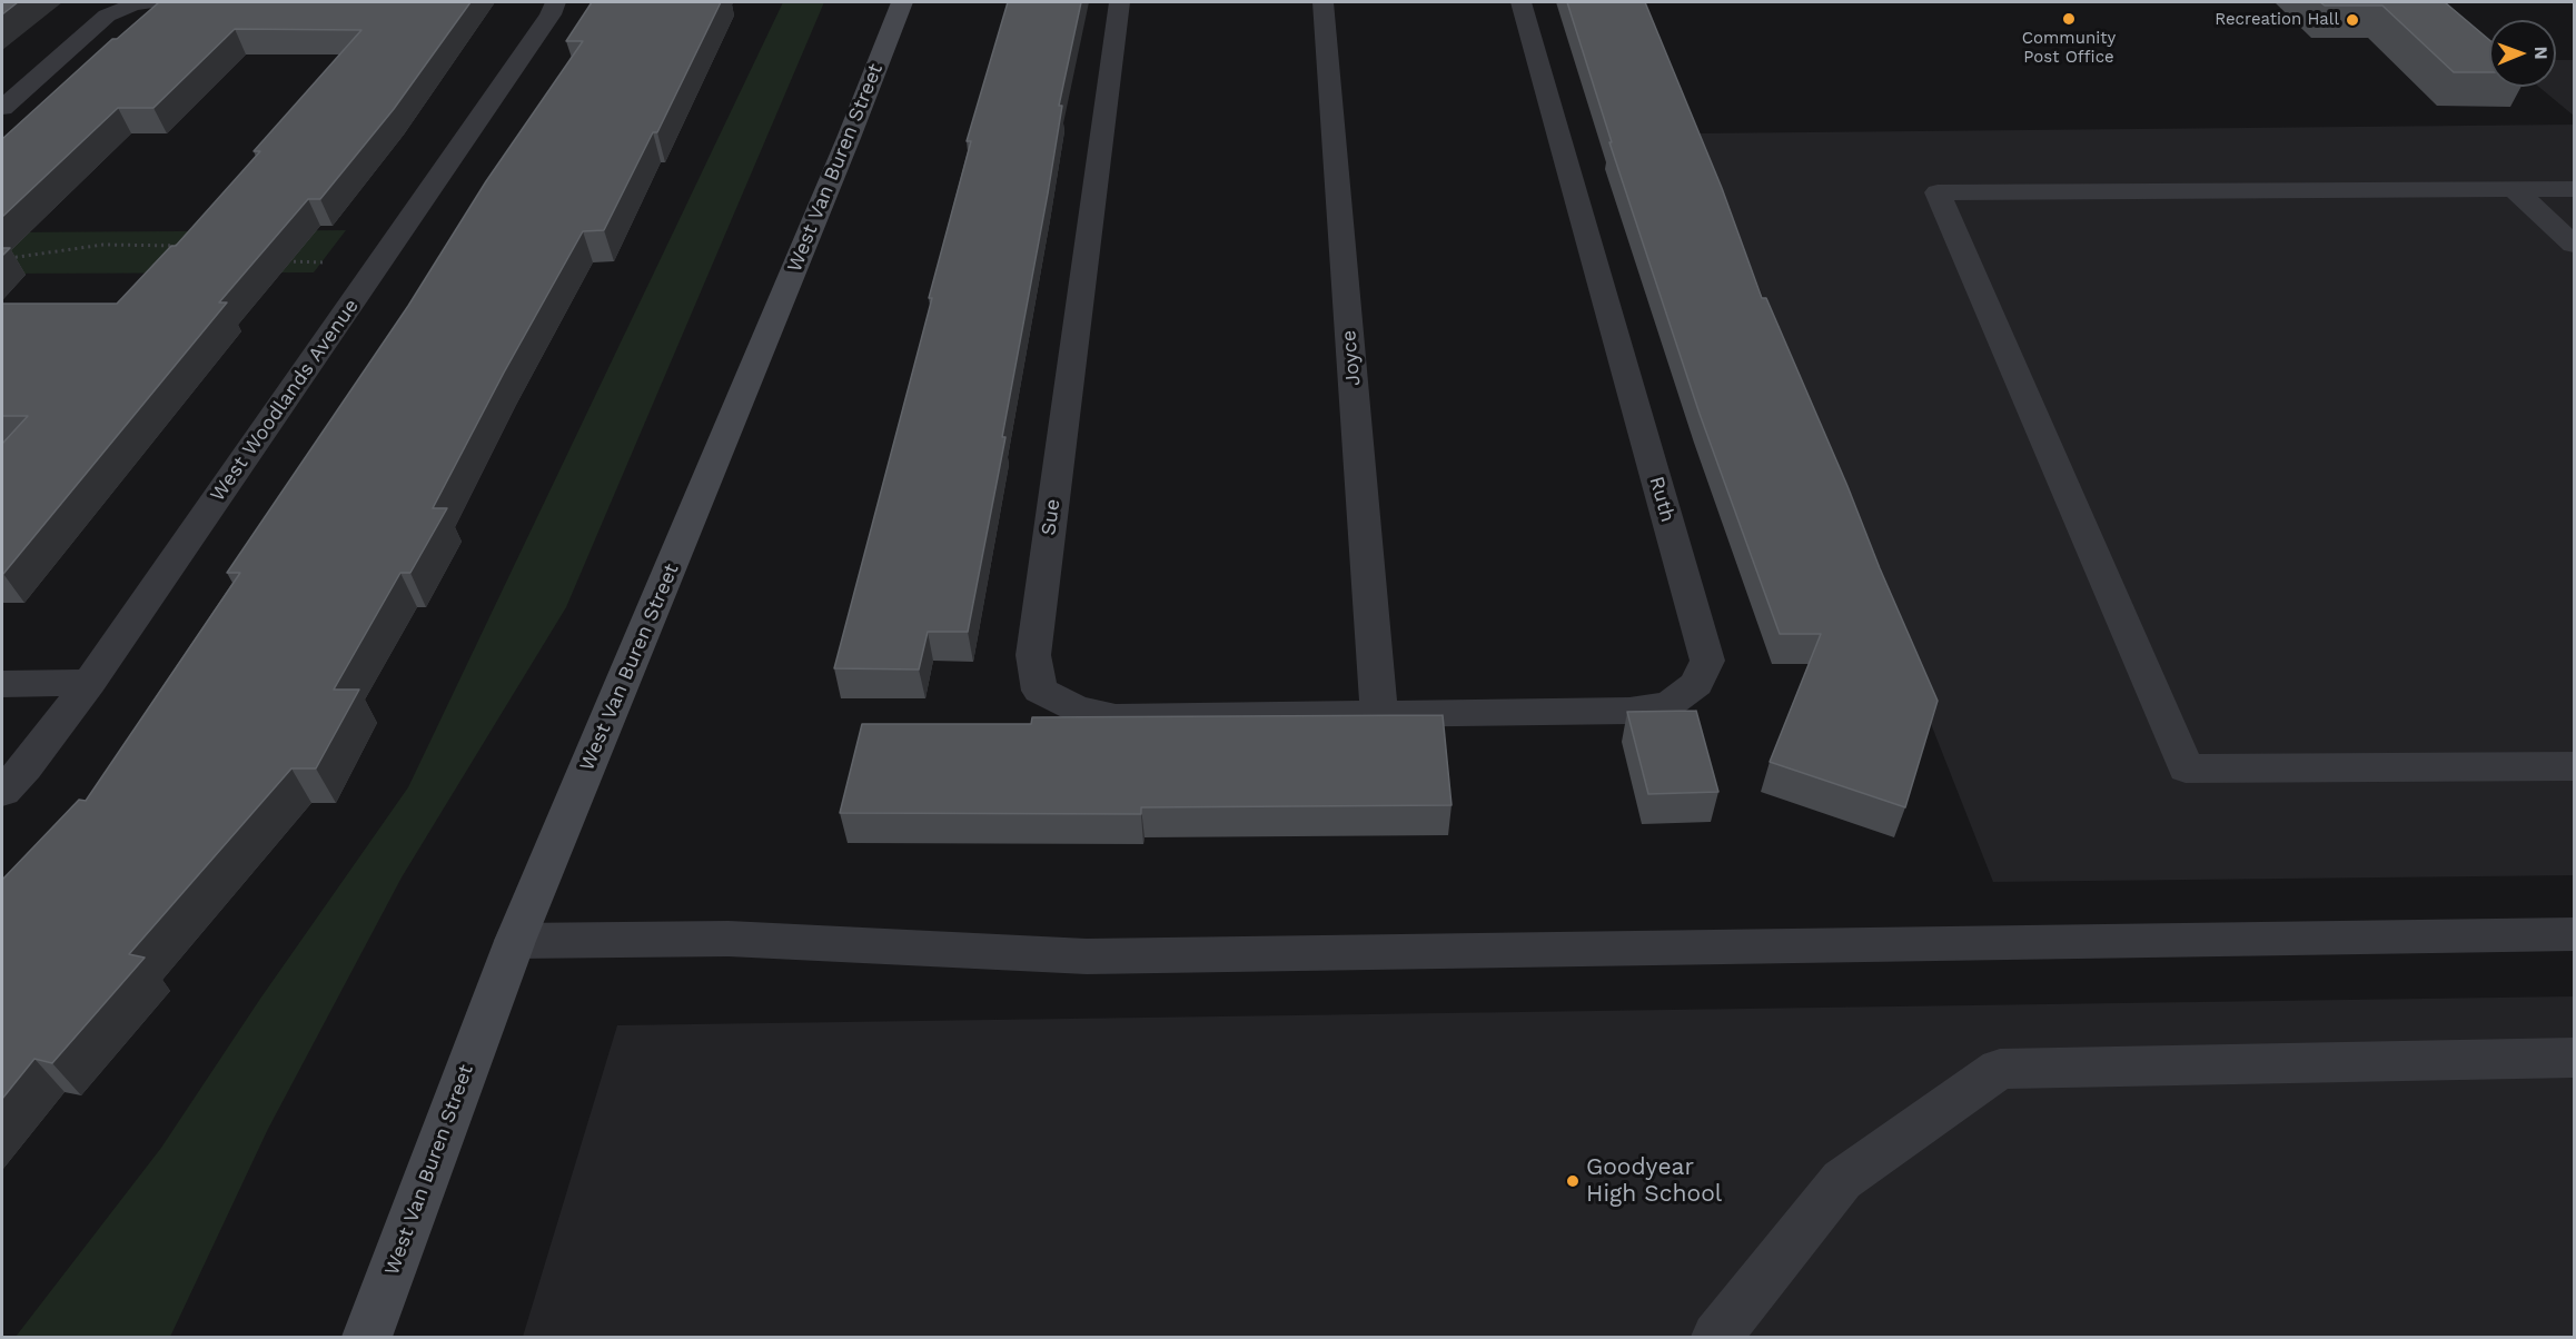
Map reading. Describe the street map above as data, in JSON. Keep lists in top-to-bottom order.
{
  "streets": {
    "main road": ["West Van Buren Street"],
    "street": [
      "Joyce",
      "West Woodlands Avenue",
      "Ruth",
      "Sue"
    ]
  },
  "crossings": [
    ["Joyce", "Ruth"],
    ["Joyce", "Sue"],
    ["Ruth", "Sue"]
  ],
  "places": ["Community Post Office", "Recreation Hall", "Goodyear High School"],
  "north": "right"
}
